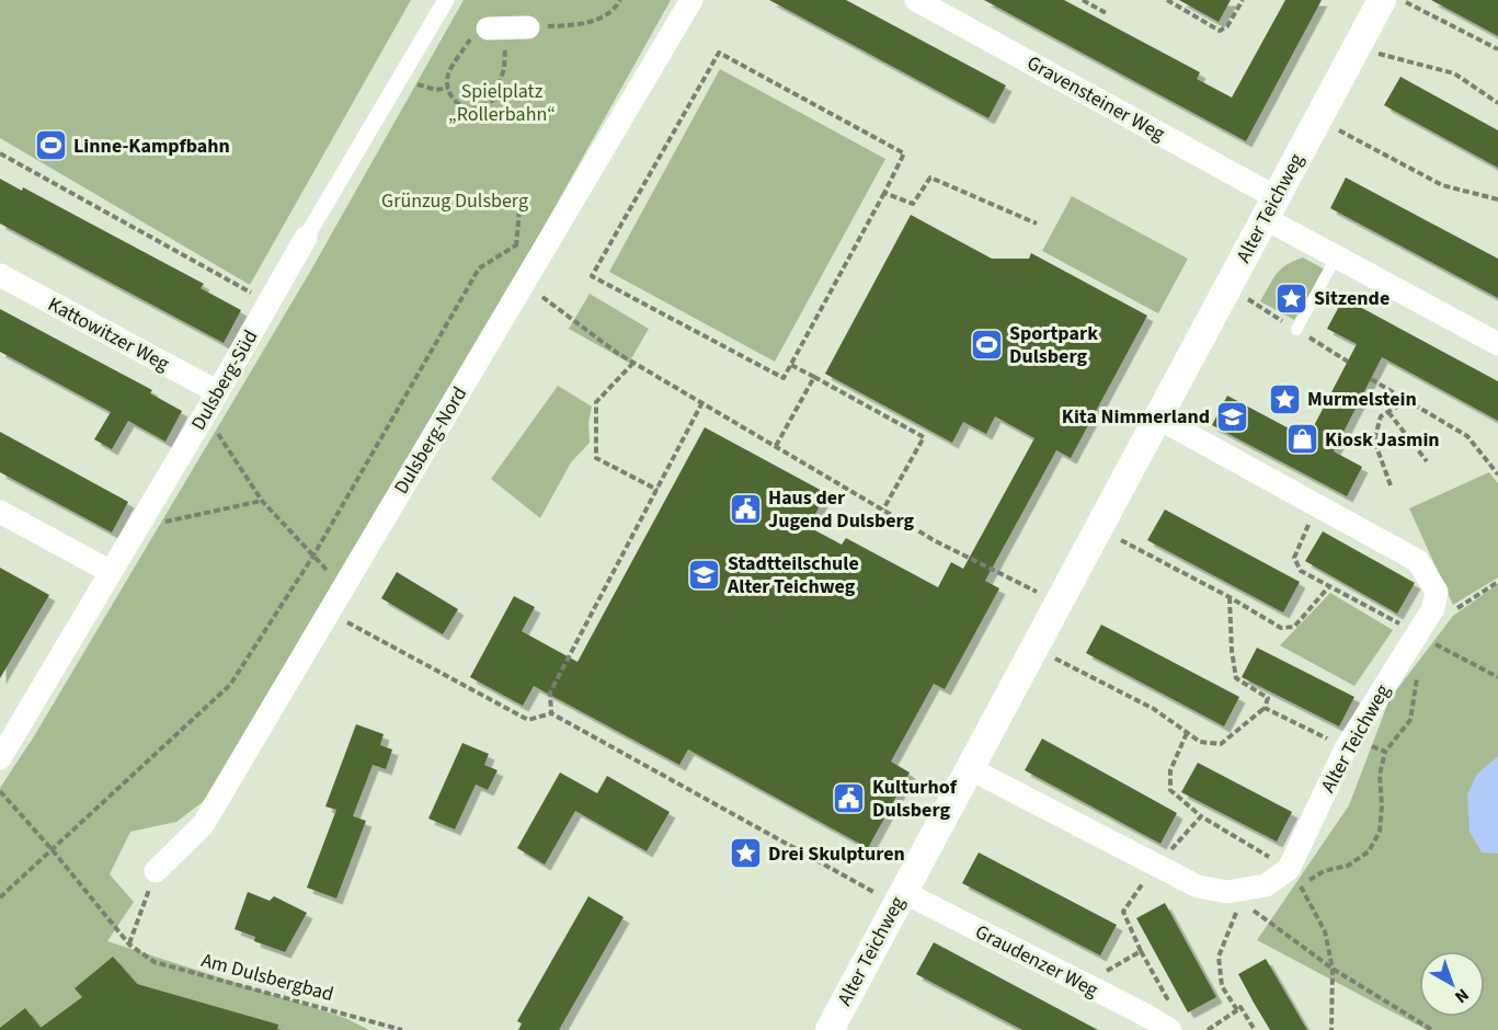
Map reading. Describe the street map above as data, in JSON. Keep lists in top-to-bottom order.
{
  "streets": {
    "street": [
      "Gravensteiner Weg",
      "Alter Teichweg",
      "Kattowitzer Weg",
      "Dulsberg-Süd",
      "Dulsberg-Nord",
      "Graudenzer Weg"
    ],
    "path": ["Am Dulsbergbad"]
  },
  "crossings": [
    ["Gravensteiner Weg", "Alter Teichweg"],
    ["Alter Teichweg", "Graudenzer Weg"],
    ["Kattowitzer Weg", "Dulsberg-Süd"]
  ],
  "parks": ["Spielplatz „Rollerbahn“", "Grünzug Dulsberg"],
  "places": {
    "sports": ["Linne-Kampfbahn", "Sportpark Dulsberg"],
    "place": ["Sitzende", "Murmelstein", "Drei Skulpturen"],
    "school or university": ["Kita Nimmerland", "Stadtteilschule Alter Teichweg"],
    "shop": ["Kiosk Jasmin"],
    "public building": ["Haus der Jugend Dulsberg", "Kulturhof Dulsberg"]
  },
  "north": "bottom right"
}
